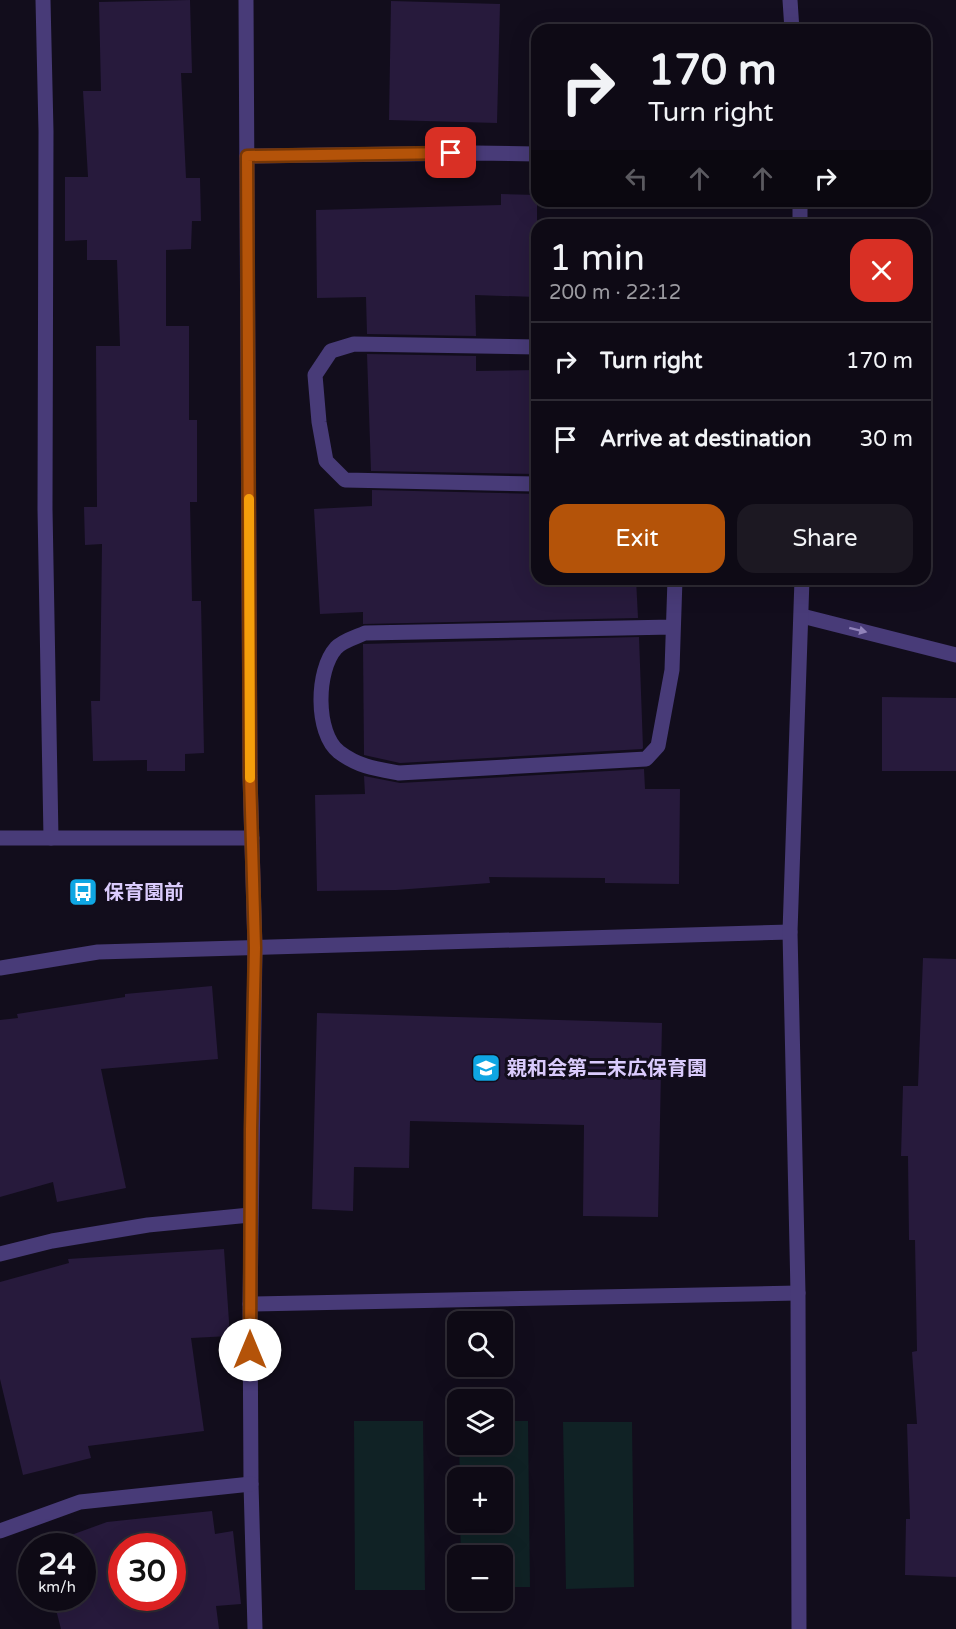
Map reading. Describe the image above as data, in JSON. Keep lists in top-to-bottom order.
{
  "places": {
    "bus stop": ["保育園前"],
    "school or university": ["親和会第二末広保育園"]
  },
  "page": {
    "turn": ["170 m", "Turn right"],
    "heading": ["1 min", "200 m · 22:12"],
    "list": [
      {
        "name": "Turn right",
        "value": "170 m"
      },
      {
        "name": "Arrive at destination",
        "value": "30 m"
      }
    ],
    "buttons": ["Exit", "Share"],
    "map_buttons": ["+", "−"],
    "speed": "24 km/h",
    "limit": "30"
  }
}
